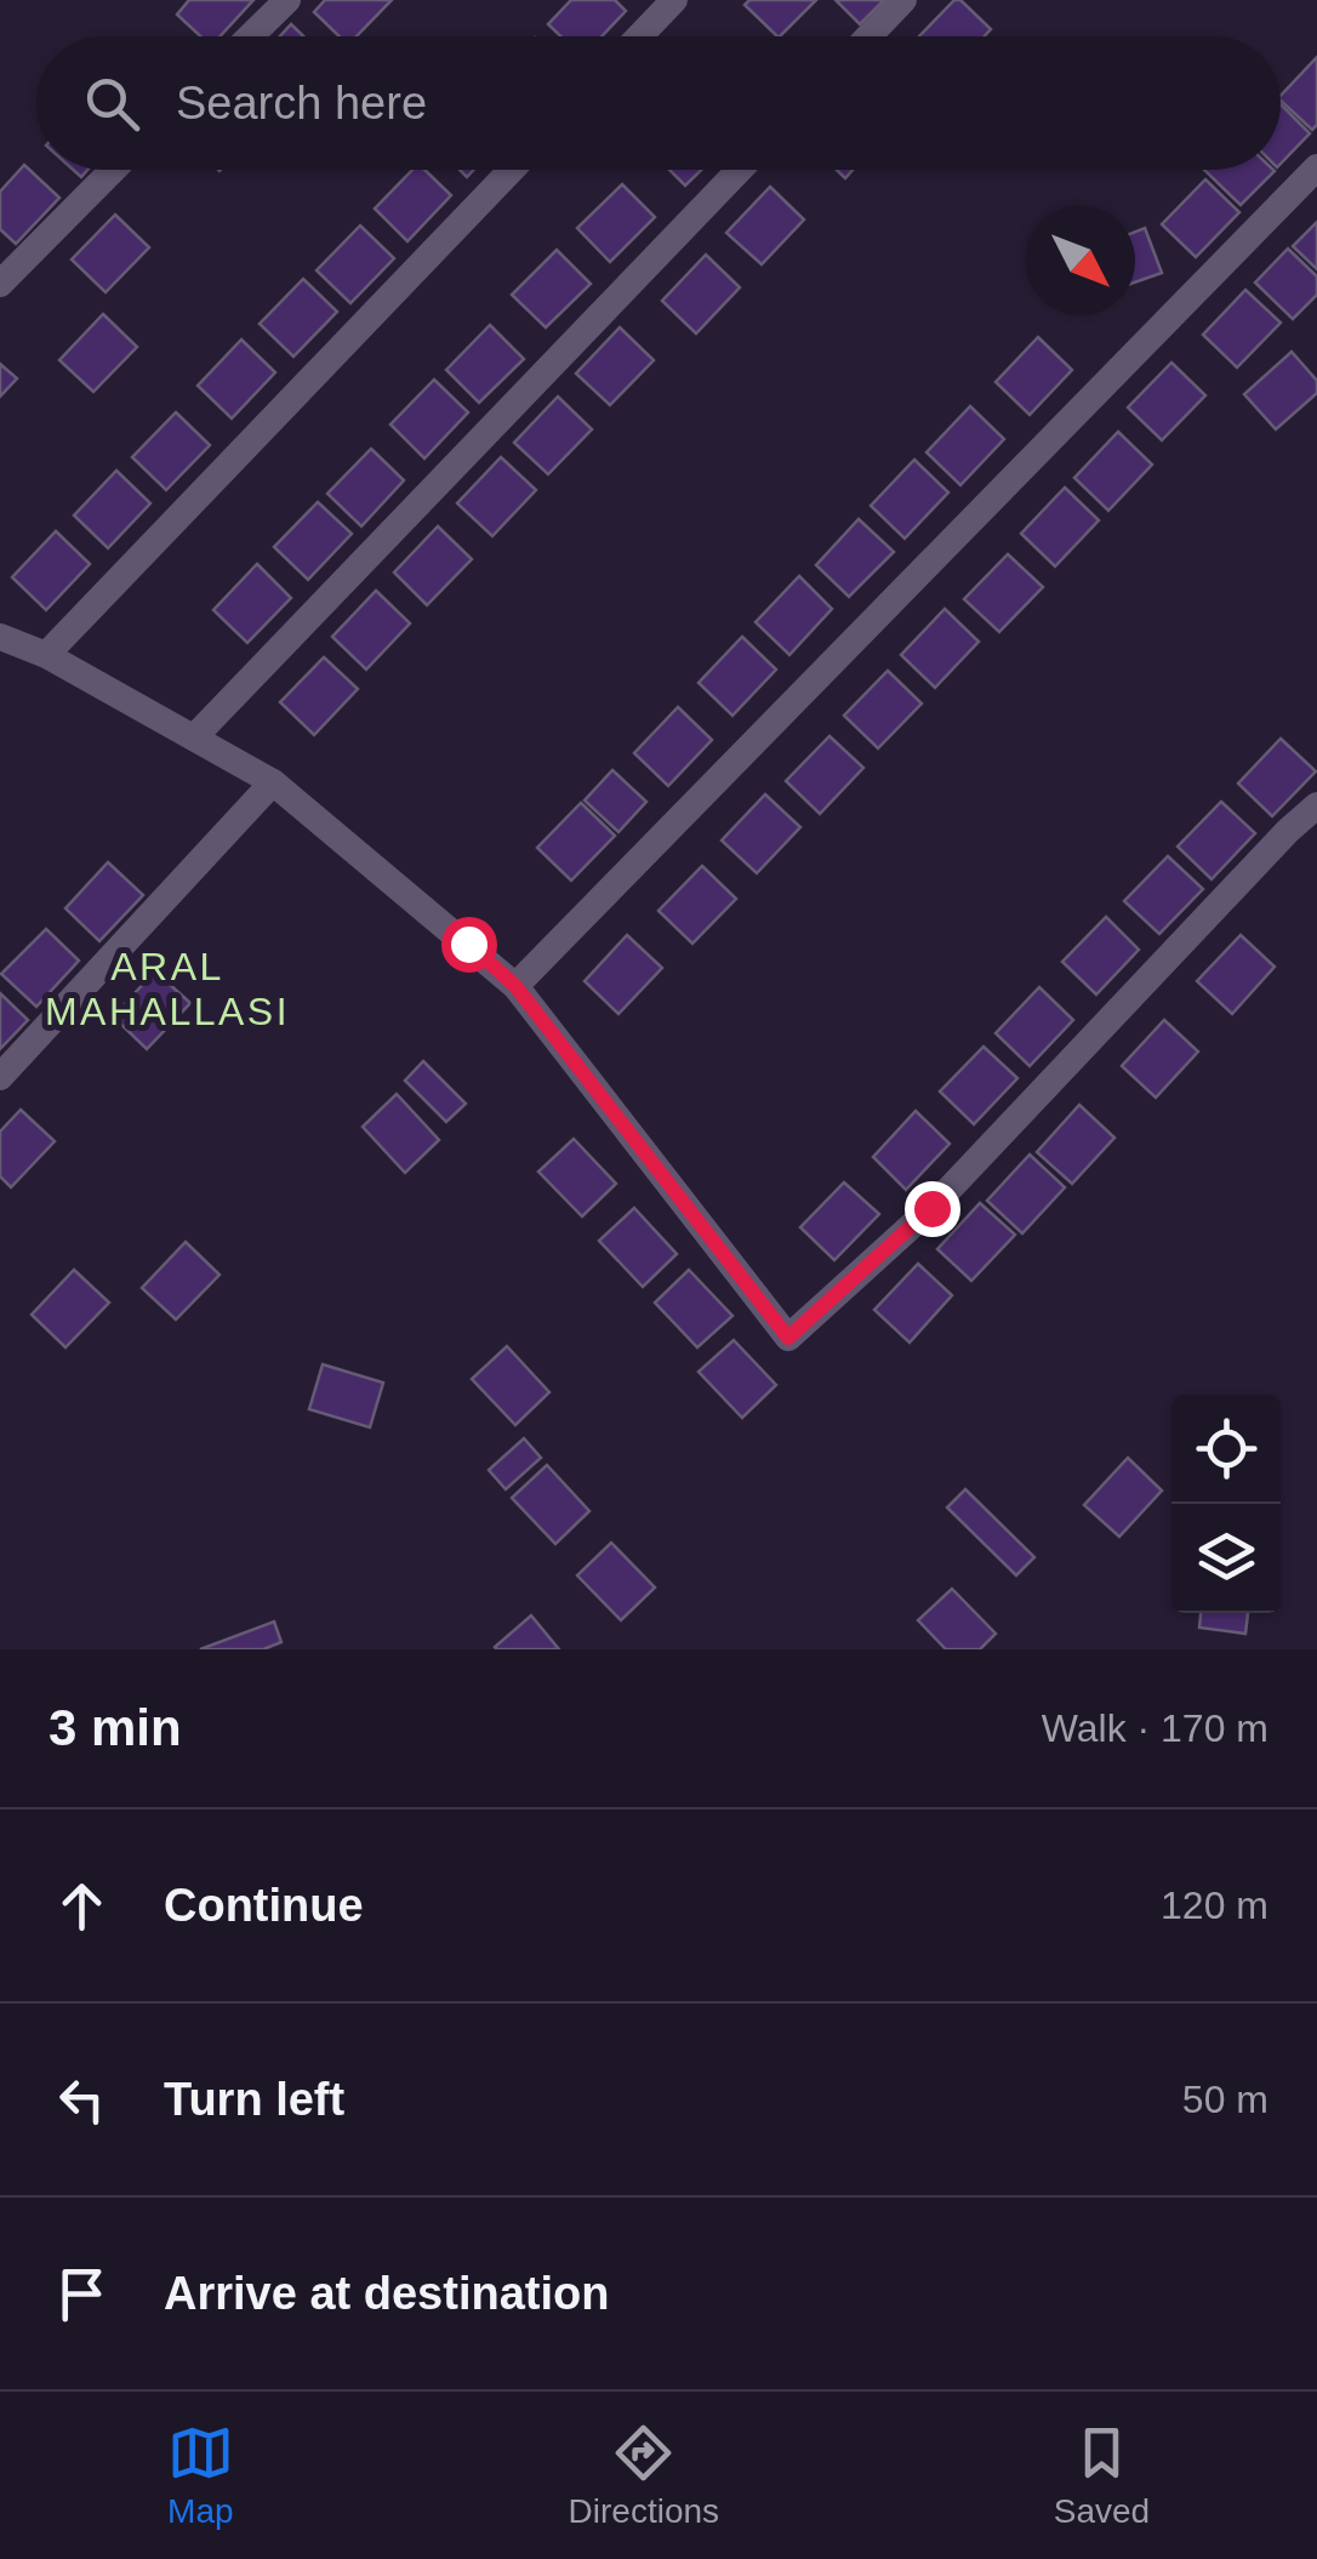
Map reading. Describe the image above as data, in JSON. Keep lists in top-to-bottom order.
{
  "districts": ["ARAL MAHALLASI"],
  "north": "bottom right",
  "page": {
    "search": "Search here",
    "heading": ["3 min", "Walk · 170 m"],
    "list": [
      ["Continue", "120 m"],
      ["Turn left", "50 m"],
      "Arrive at destination"
    ],
    "nav": ["Map", "Directions", "Saved"]
  }
}
